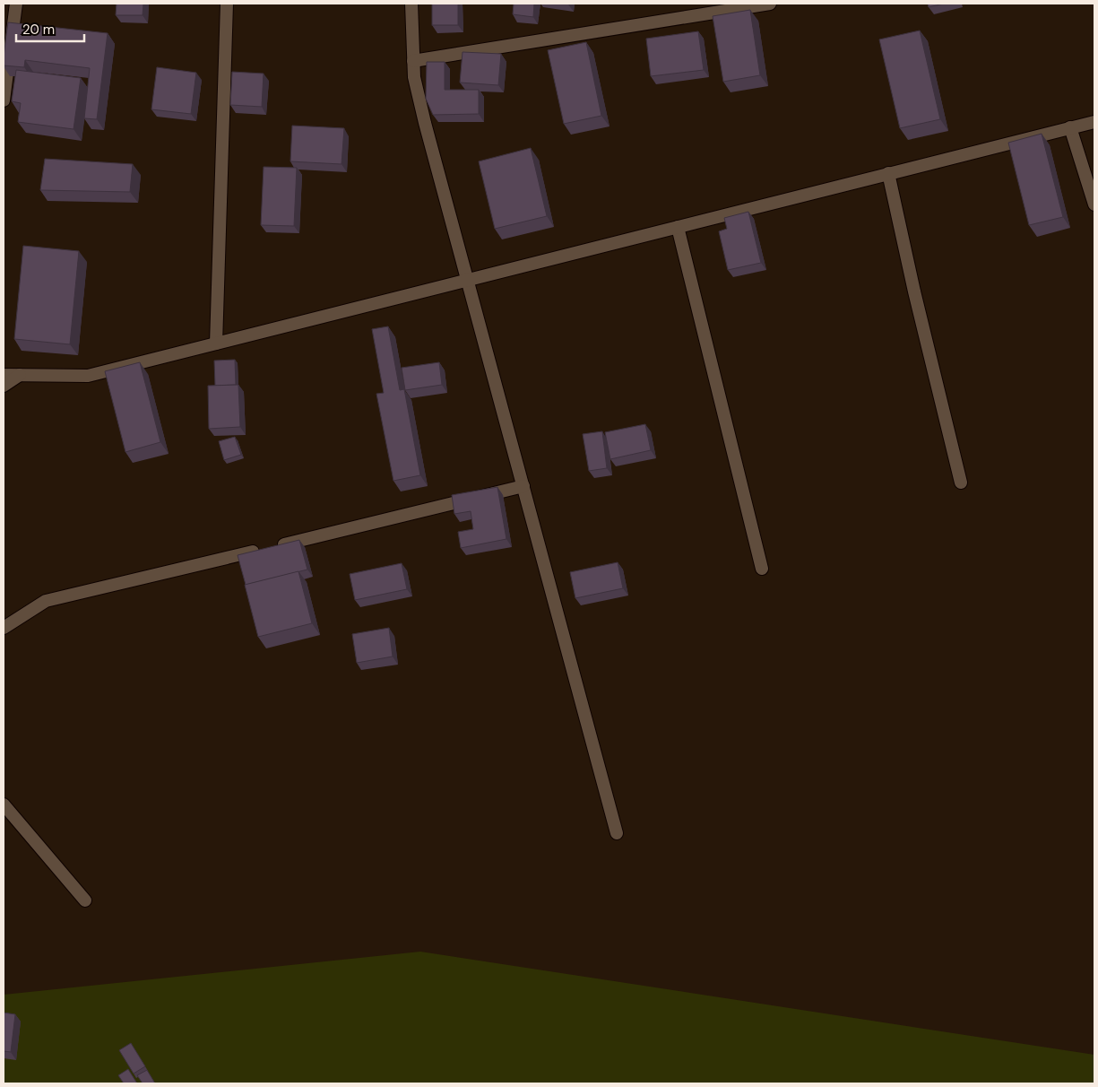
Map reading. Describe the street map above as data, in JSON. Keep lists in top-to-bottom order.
{
  "scale_bar": "20 m"
}
